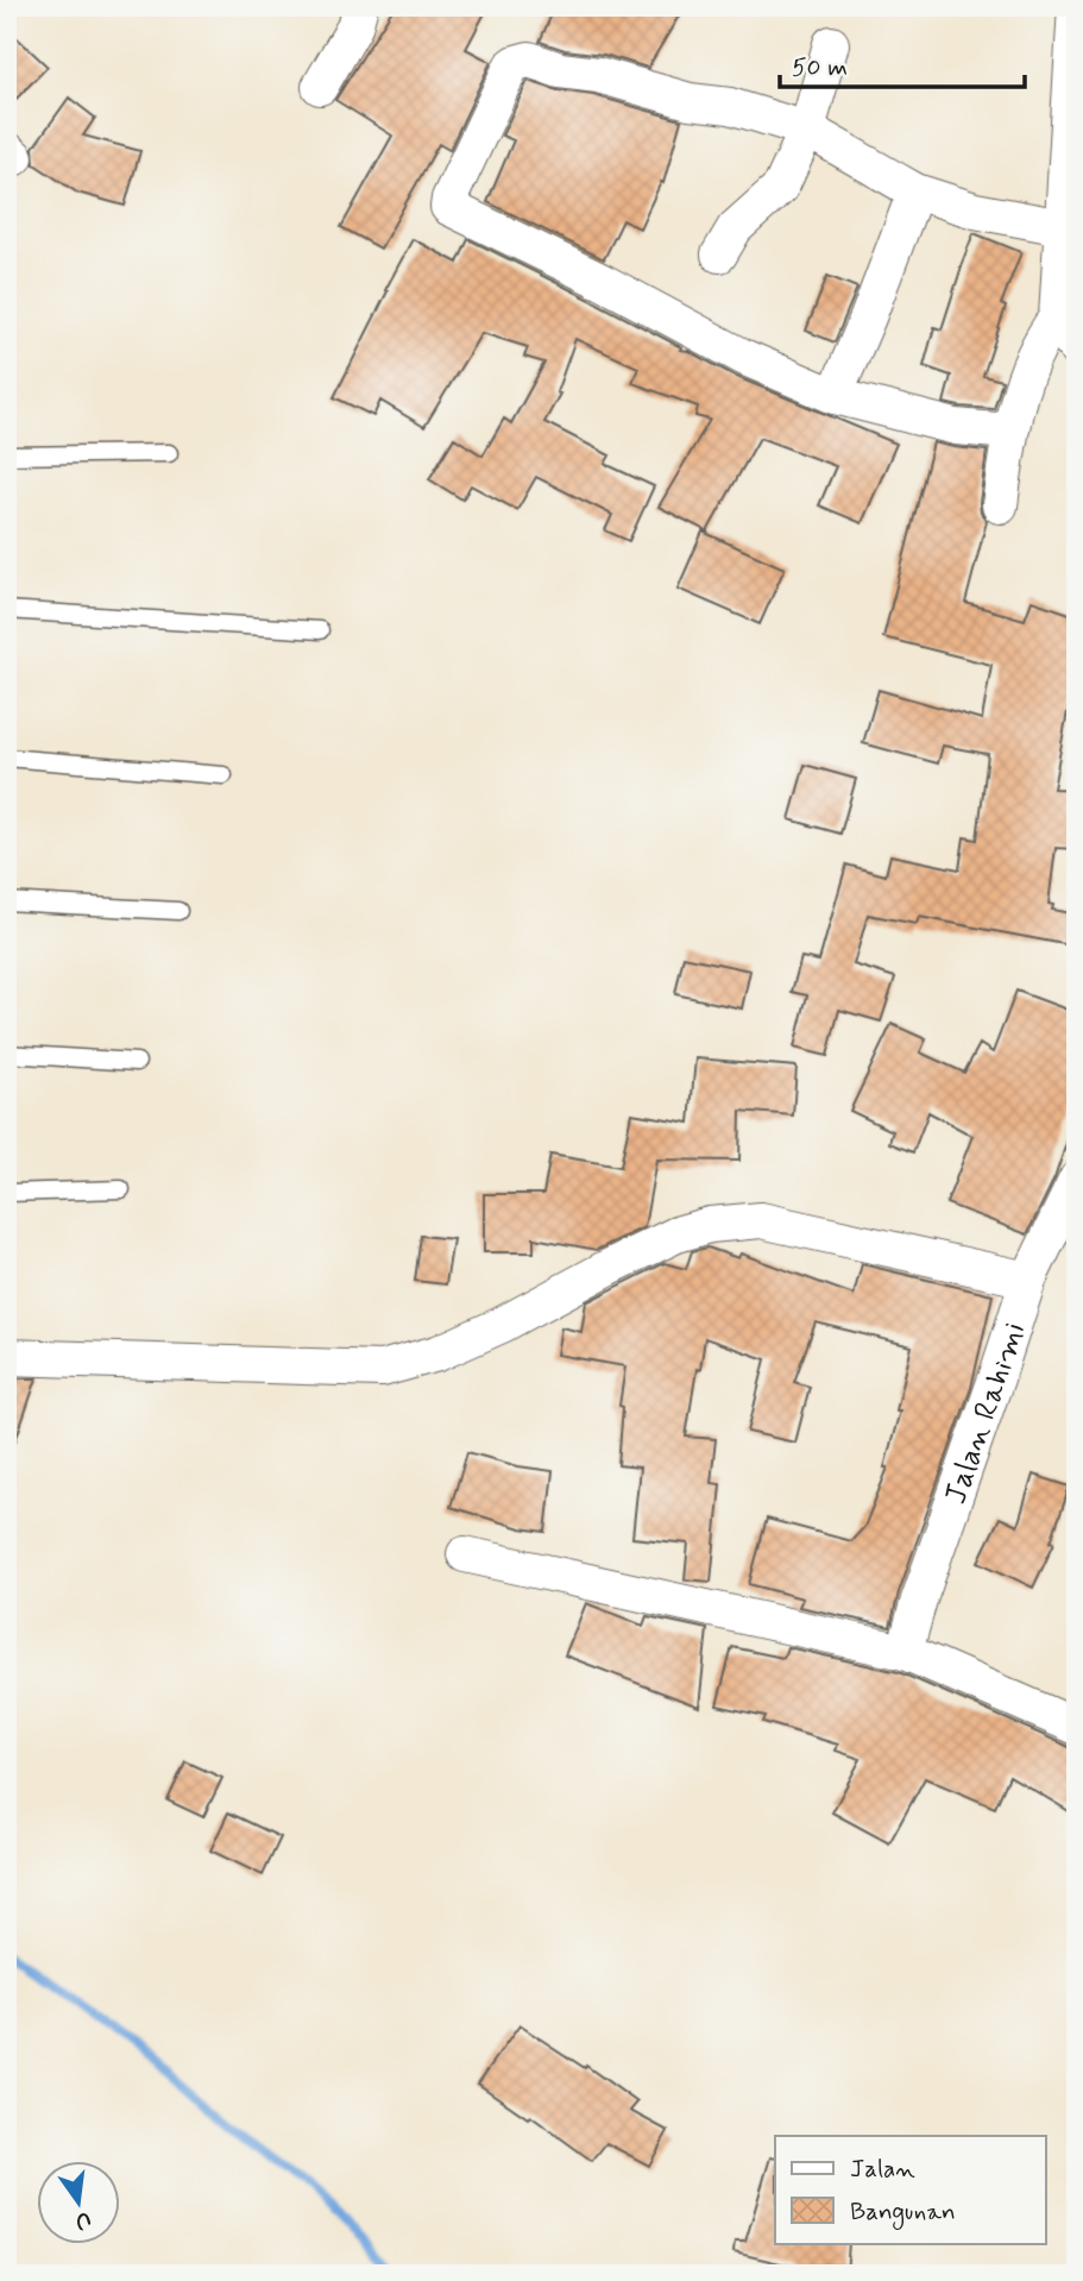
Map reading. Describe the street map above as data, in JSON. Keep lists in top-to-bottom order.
{
  "streets": {
    "street": ["Jalan Rahimi"]
  },
  "legend": ["Jalan", "Bangunan"],
  "scale_bar": "50 m",
  "north": "bottom"
}
